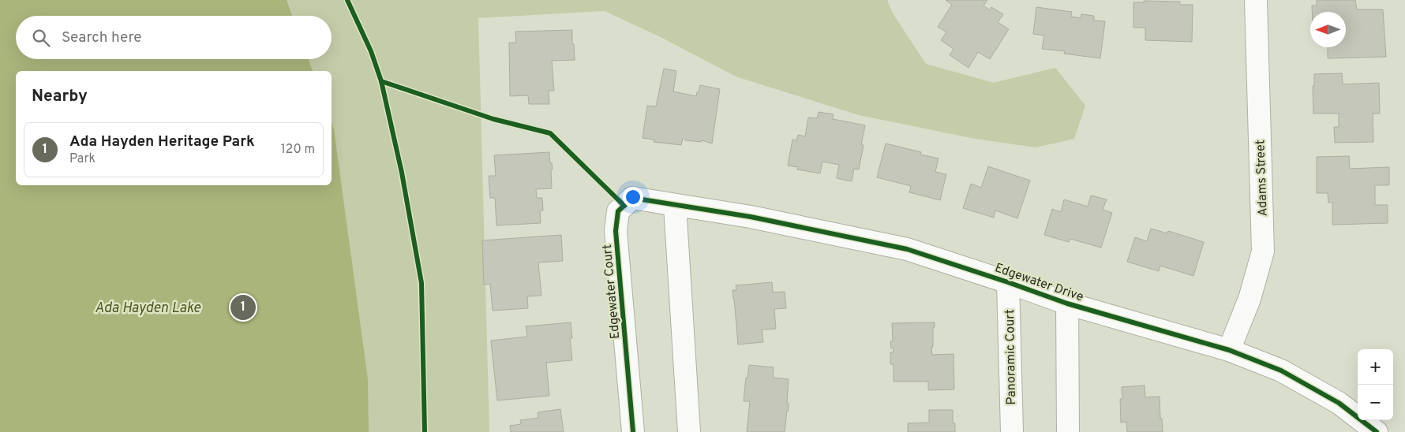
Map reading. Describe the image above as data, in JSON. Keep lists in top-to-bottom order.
{
  "streets": {
    "street": [
      "Adams Street",
      "Edgewater Drive",
      "Edgewater Court",
      "Panoramic Court"
    ]
  },
  "crossings": [
    ["Adams Street", "Edgewater Drive"],
    ["Edgewater Drive", "Edgewater Court"],
    ["Edgewater Drive", "Panoramic Court"]
  ],
  "water": ["Ada Hayden Lake"],
  "north": "left",
  "page": {
    "search": "Search here",
    "heading": "Nearby",
    "list": [
      {
        "mark": "1",
        "name": "Ada Hayden Heritage Park",
        "note": "Park",
        "value": "120 m"
      }
    ],
    "pins": "1",
    "map_buttons": ["+", "−"]
  }
}
